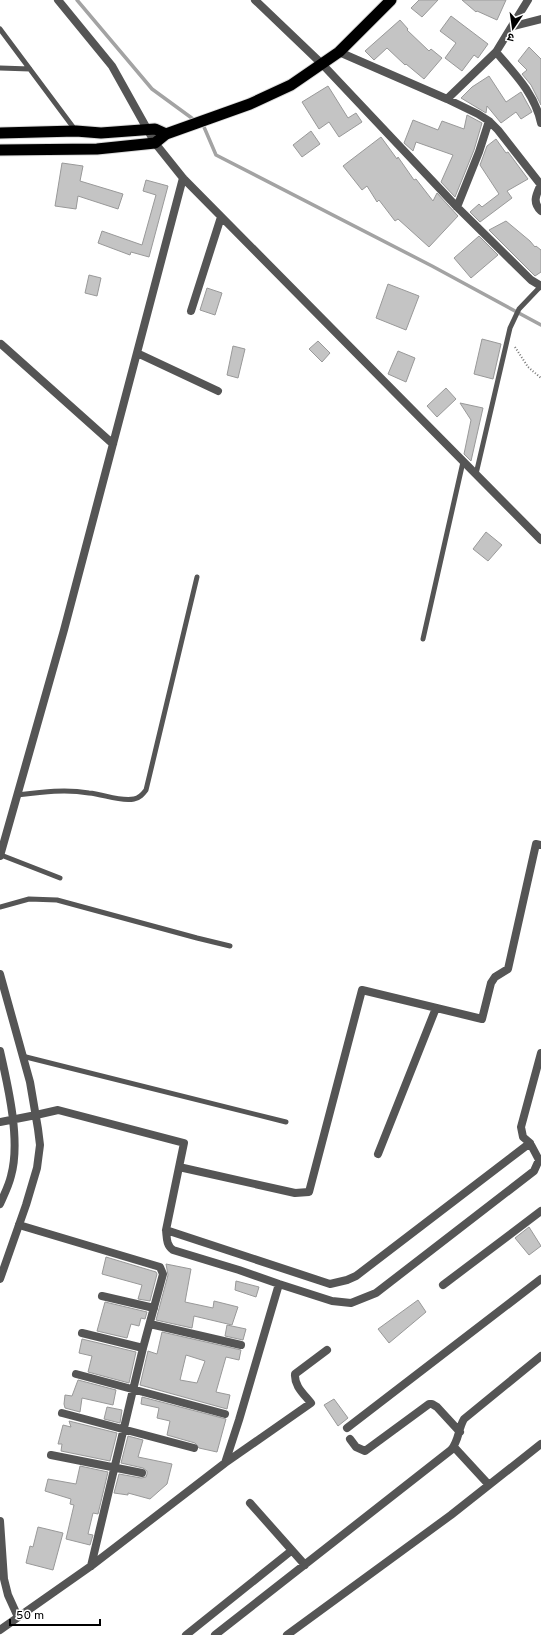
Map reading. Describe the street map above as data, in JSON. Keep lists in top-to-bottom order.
{
  "scale_bar": "50 m",
  "north": "bottom"
}
